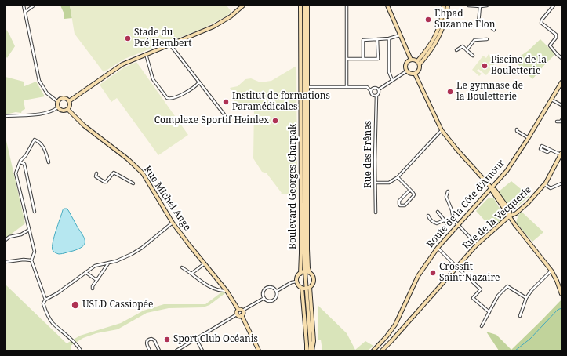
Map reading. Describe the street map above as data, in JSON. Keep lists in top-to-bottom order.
{
  "streets": {
    "street": [
      "Rue des Frênes",
      "Boulevard Georges Charpak",
      "Rue Michel Ange",
      "Route de la Côte d'Amour",
      "Rue de la Vecquerie"
    ]
  },
  "places": [
    "Ehpad Suzanne Flon",
    "Stade du Pré Hembert",
    "Piscine de la Bouletterie",
    "Le gymnase de la Bouletterie",
    "Institut de formations Paramédicales",
    "Complexe Sportif Heinlex",
    "Crossfit Saint-Nazaire",
    "USLD Cassiopée",
    "Sport Club Océanis"
  ]
}
